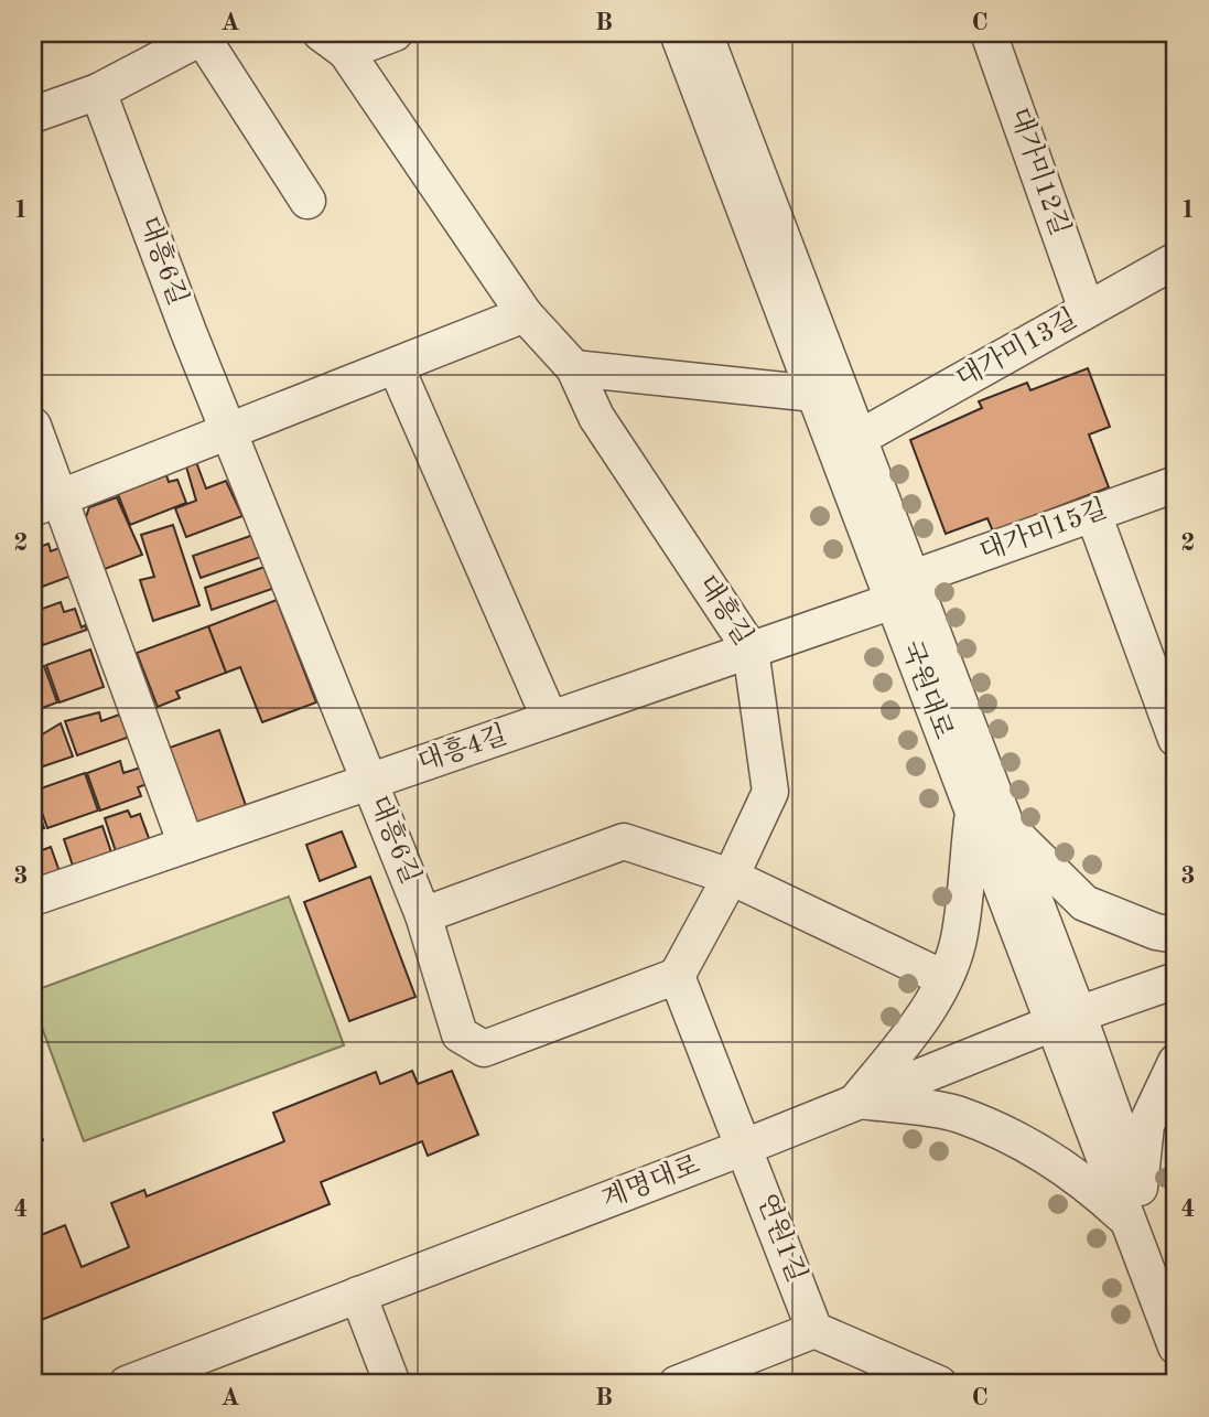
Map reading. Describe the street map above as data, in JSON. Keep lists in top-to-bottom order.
{
  "streets": {
    "street": [
      "대가미12길",
      "대흥6길",
      "대가미13길",
      "대가미15길",
      "대흥길",
      "국원대로",
      "대흥4길",
      "계명대로",
      "연원1길"
    ]
  },
  "crossings": [
    ["대가미12길", "대가미13길"],
    ["대흥6길", "대흥길"],
    ["대흥6길", "대흥4길"],
    ["대가미13길", "국원대로"],
    ["대가미15길", "국원대로"],
    ["대가미15길", "대흥4길"],
    ["대흥길", "대흥4길"],
    ["국원대로", "대흥4길"],
    ["국원대로", "계명대로"],
    ["계명대로", "연원1길"]
  ],
  "grid": {
    "columns": ["A", "B", "C"],
    "rows": [
      "1",
      "2",
      "3",
      "4"
    ]
  }
}
